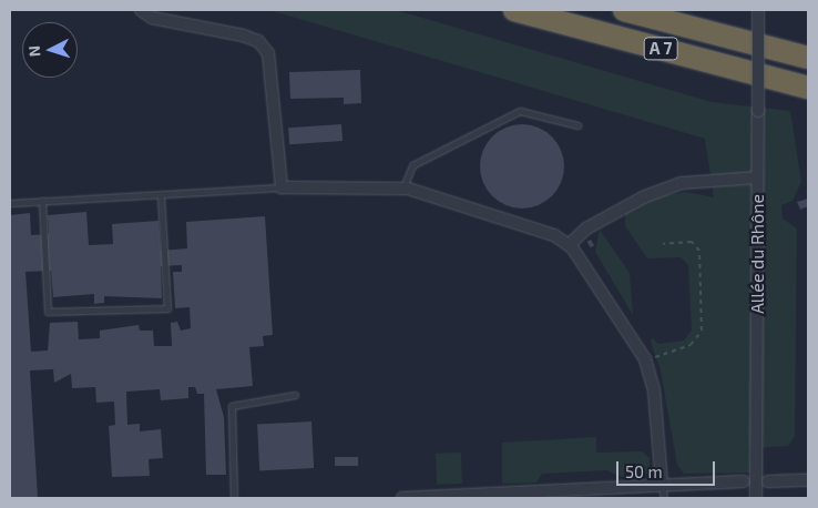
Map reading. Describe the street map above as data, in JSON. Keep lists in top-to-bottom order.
{
  "streets": {
    "highway": ["A 7"],
    "street": ["Allée du Rhône"]
  },
  "scale_bar": "50 m",
  "north": "left"
}
